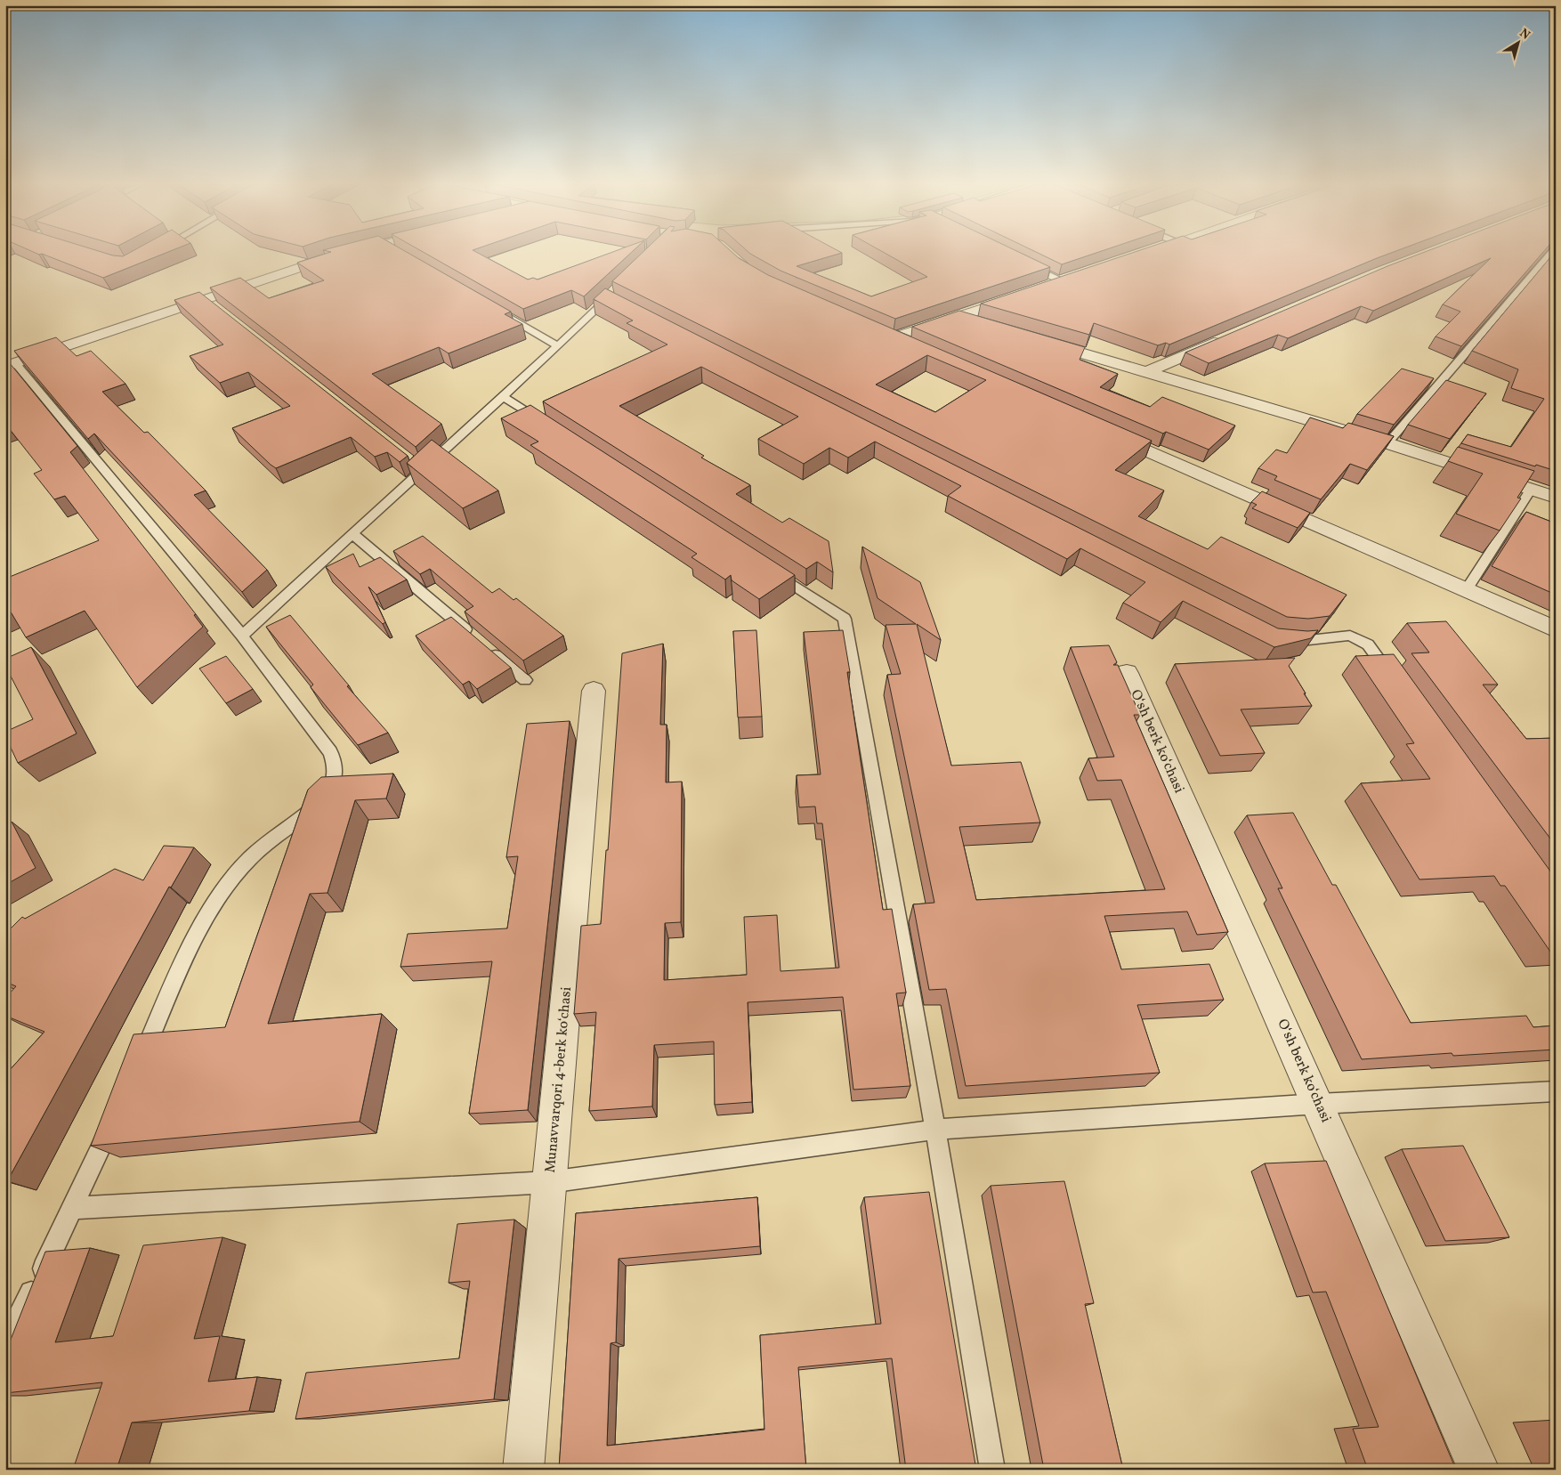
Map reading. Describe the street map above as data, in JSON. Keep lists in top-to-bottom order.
{
  "streets": {
    "street": ["Oʻsh berk koʻchasi", "Munavvarqori 4-berk koʻchasi"]
  },
  "north": "top right"
}
